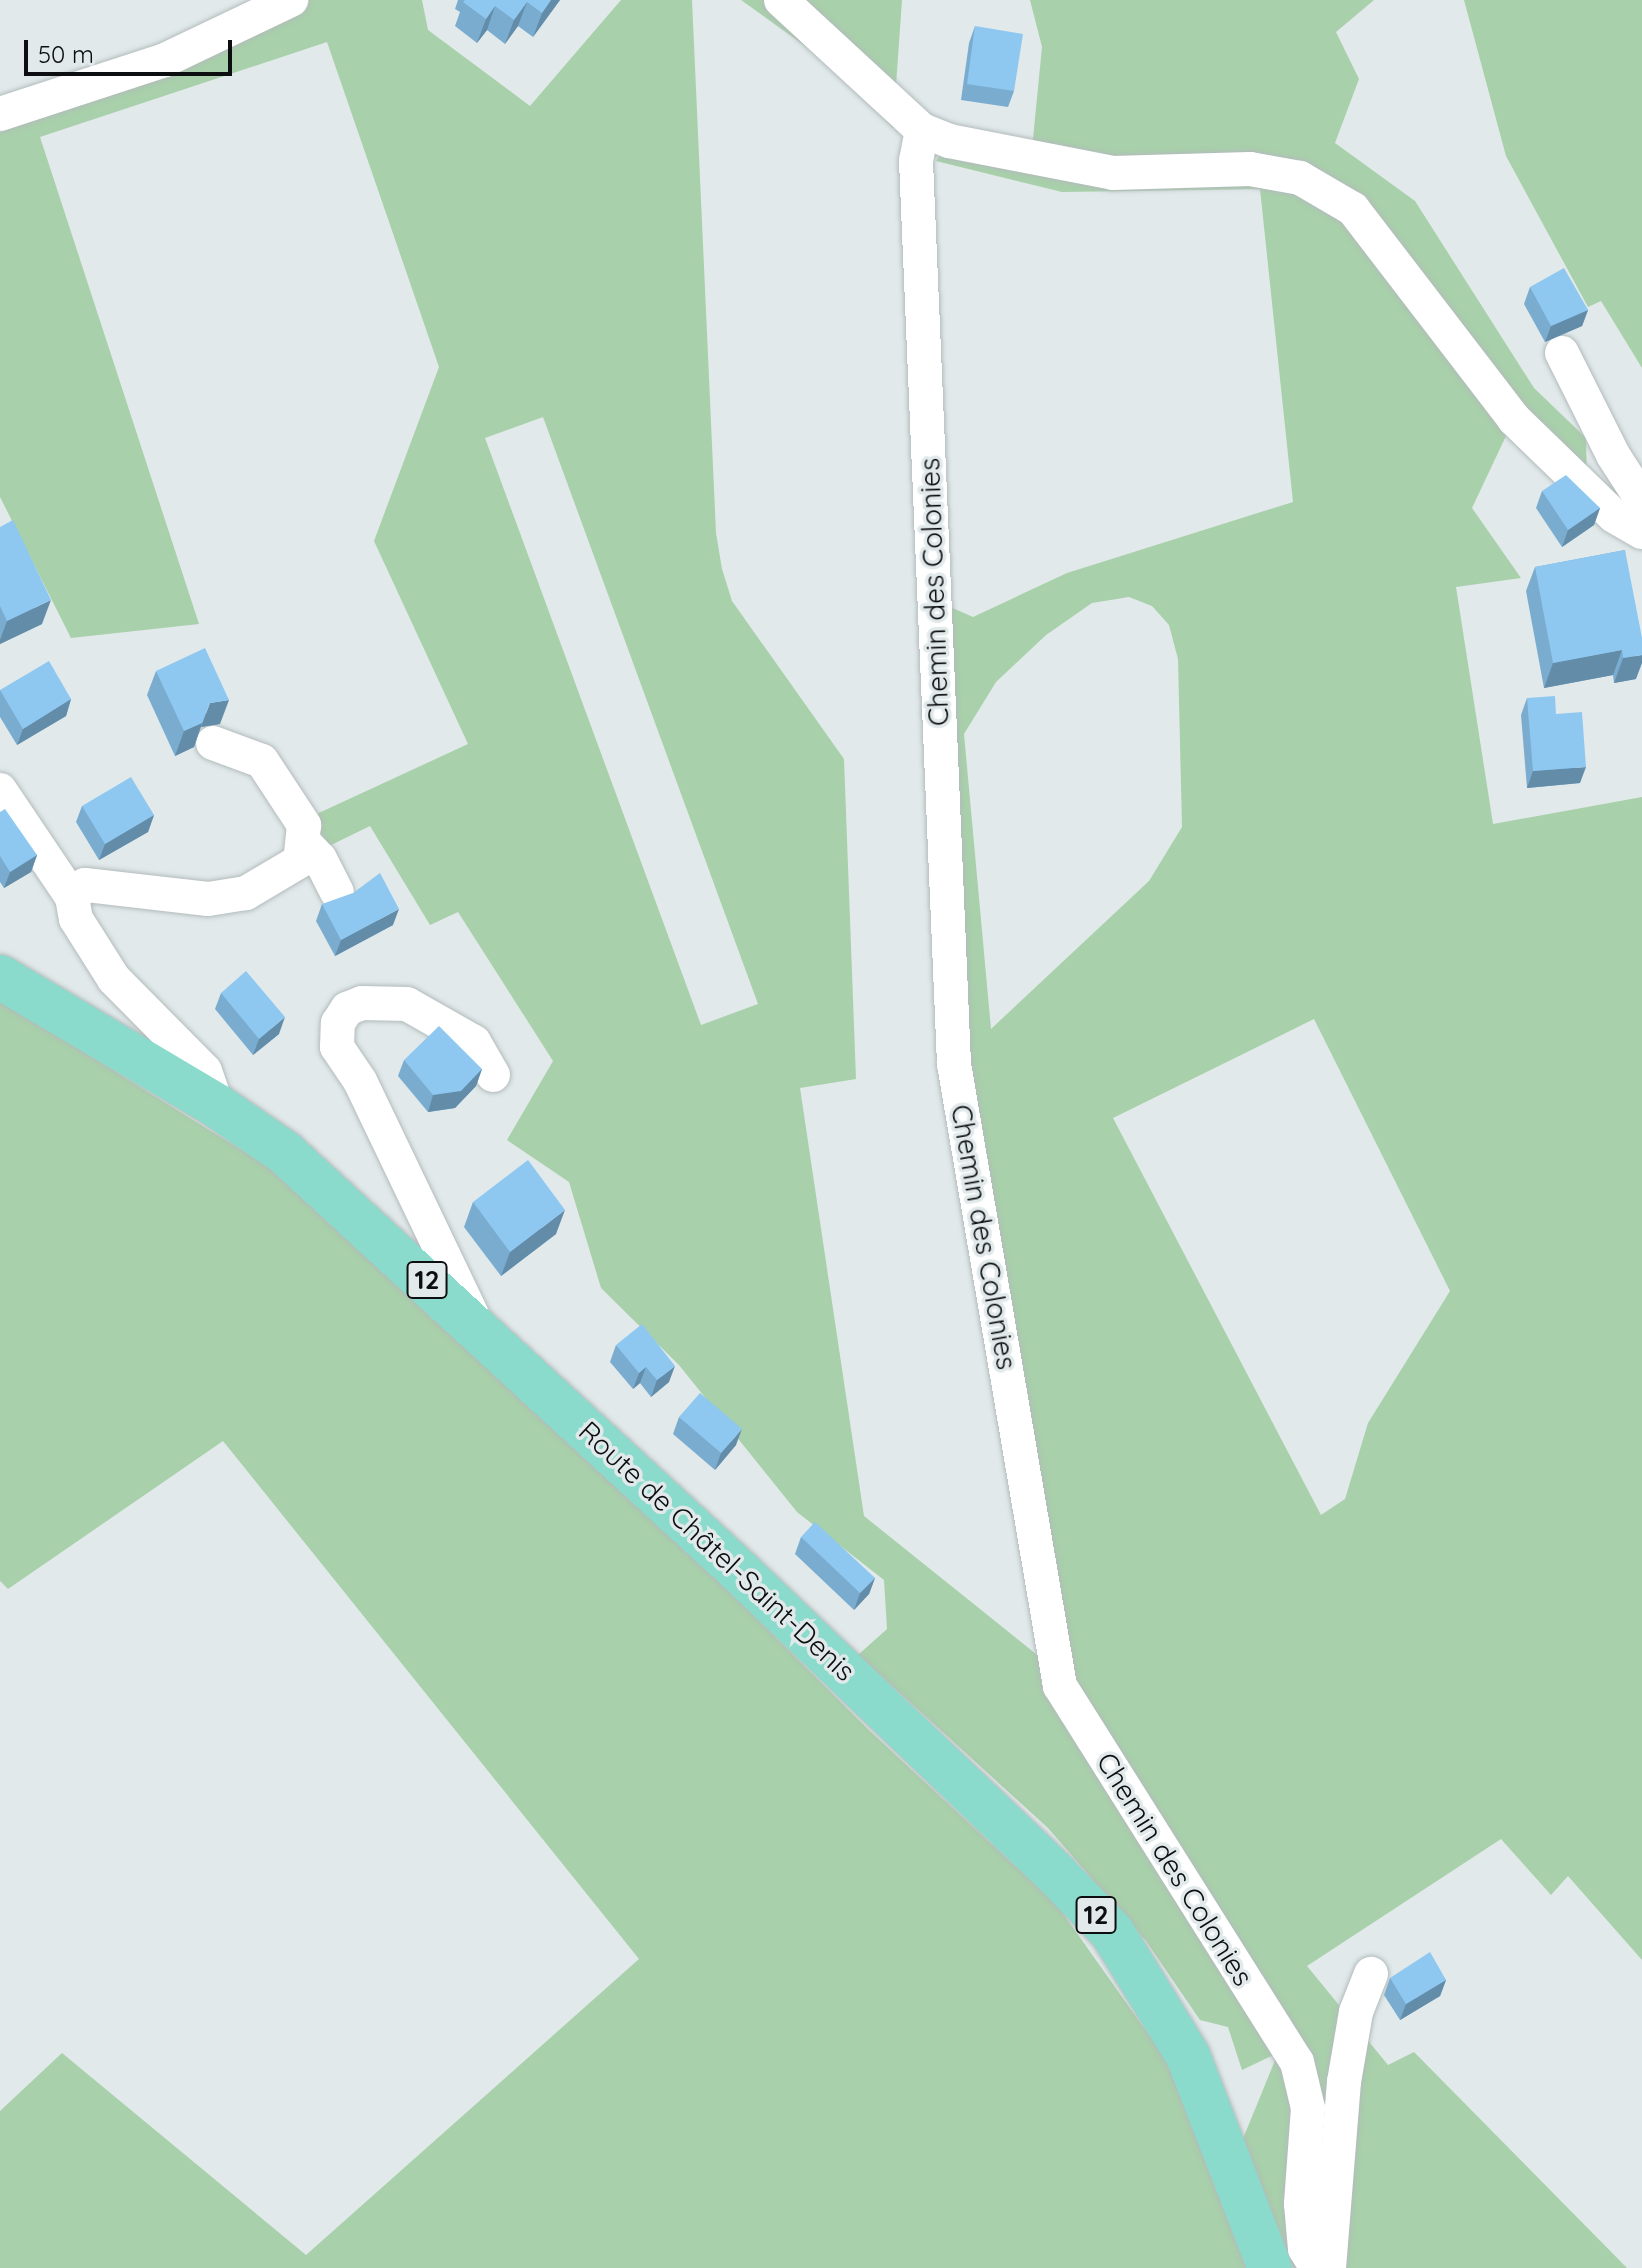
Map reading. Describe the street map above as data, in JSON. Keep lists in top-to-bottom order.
{
  "streets": {
    "main road": ["12", "Route de Châtel-Saint-Denis"],
    "street": ["Chemin des Colonies"]
  },
  "scale_bar": "50 m"
}
